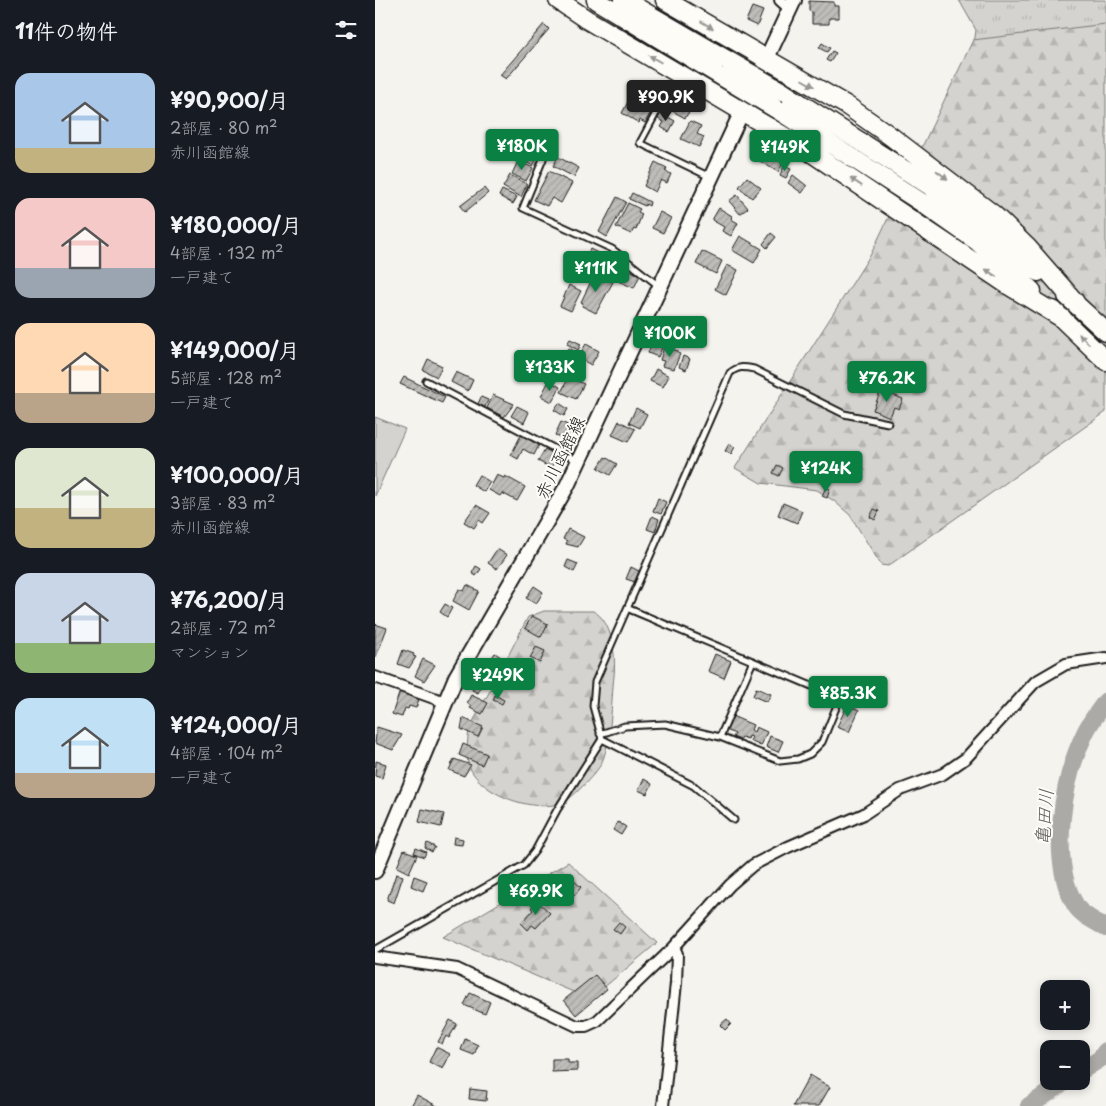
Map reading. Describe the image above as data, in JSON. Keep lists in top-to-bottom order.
{
  "streets": {
    "main road": ["赤川函館線"]
  },
  "water": ["亀田川"],
  "page": {
    "heading": "11件の物件",
    "list": [
      {
        "name": "¥90,900/月",
        "note": "2部屋 · 80 m² · 赤川函館線"
      },
      {
        "name": "¥180,000/月",
        "note": "4部屋 · 132 m² · 一戸建て"
      },
      {
        "name": "¥149,000/月",
        "note": "5部屋 · 128 m² · 一戸建て"
      },
      {
        "name": "¥100,000/月",
        "note": "3部屋 · 83 m² · 赤川函館線"
      },
      {
        "name": "¥76,200/月",
        "note": "2部屋 · 72 m² · マンション"
      },
      {
        "name": "¥124,000/月",
        "note": "4部屋 · 104 m² · 一戸建て"
      }
    ],
    "price": [
      "¥90.9K",
      "¥180K",
      "¥149K",
      "¥111K",
      "¥100K",
      "¥133K",
      "¥76.2K",
      "¥124K",
      "¥249K",
      "¥85.3K",
      "¥69.9K"
    ],
    "map_buttons": ["+", "−"]
  }
}
